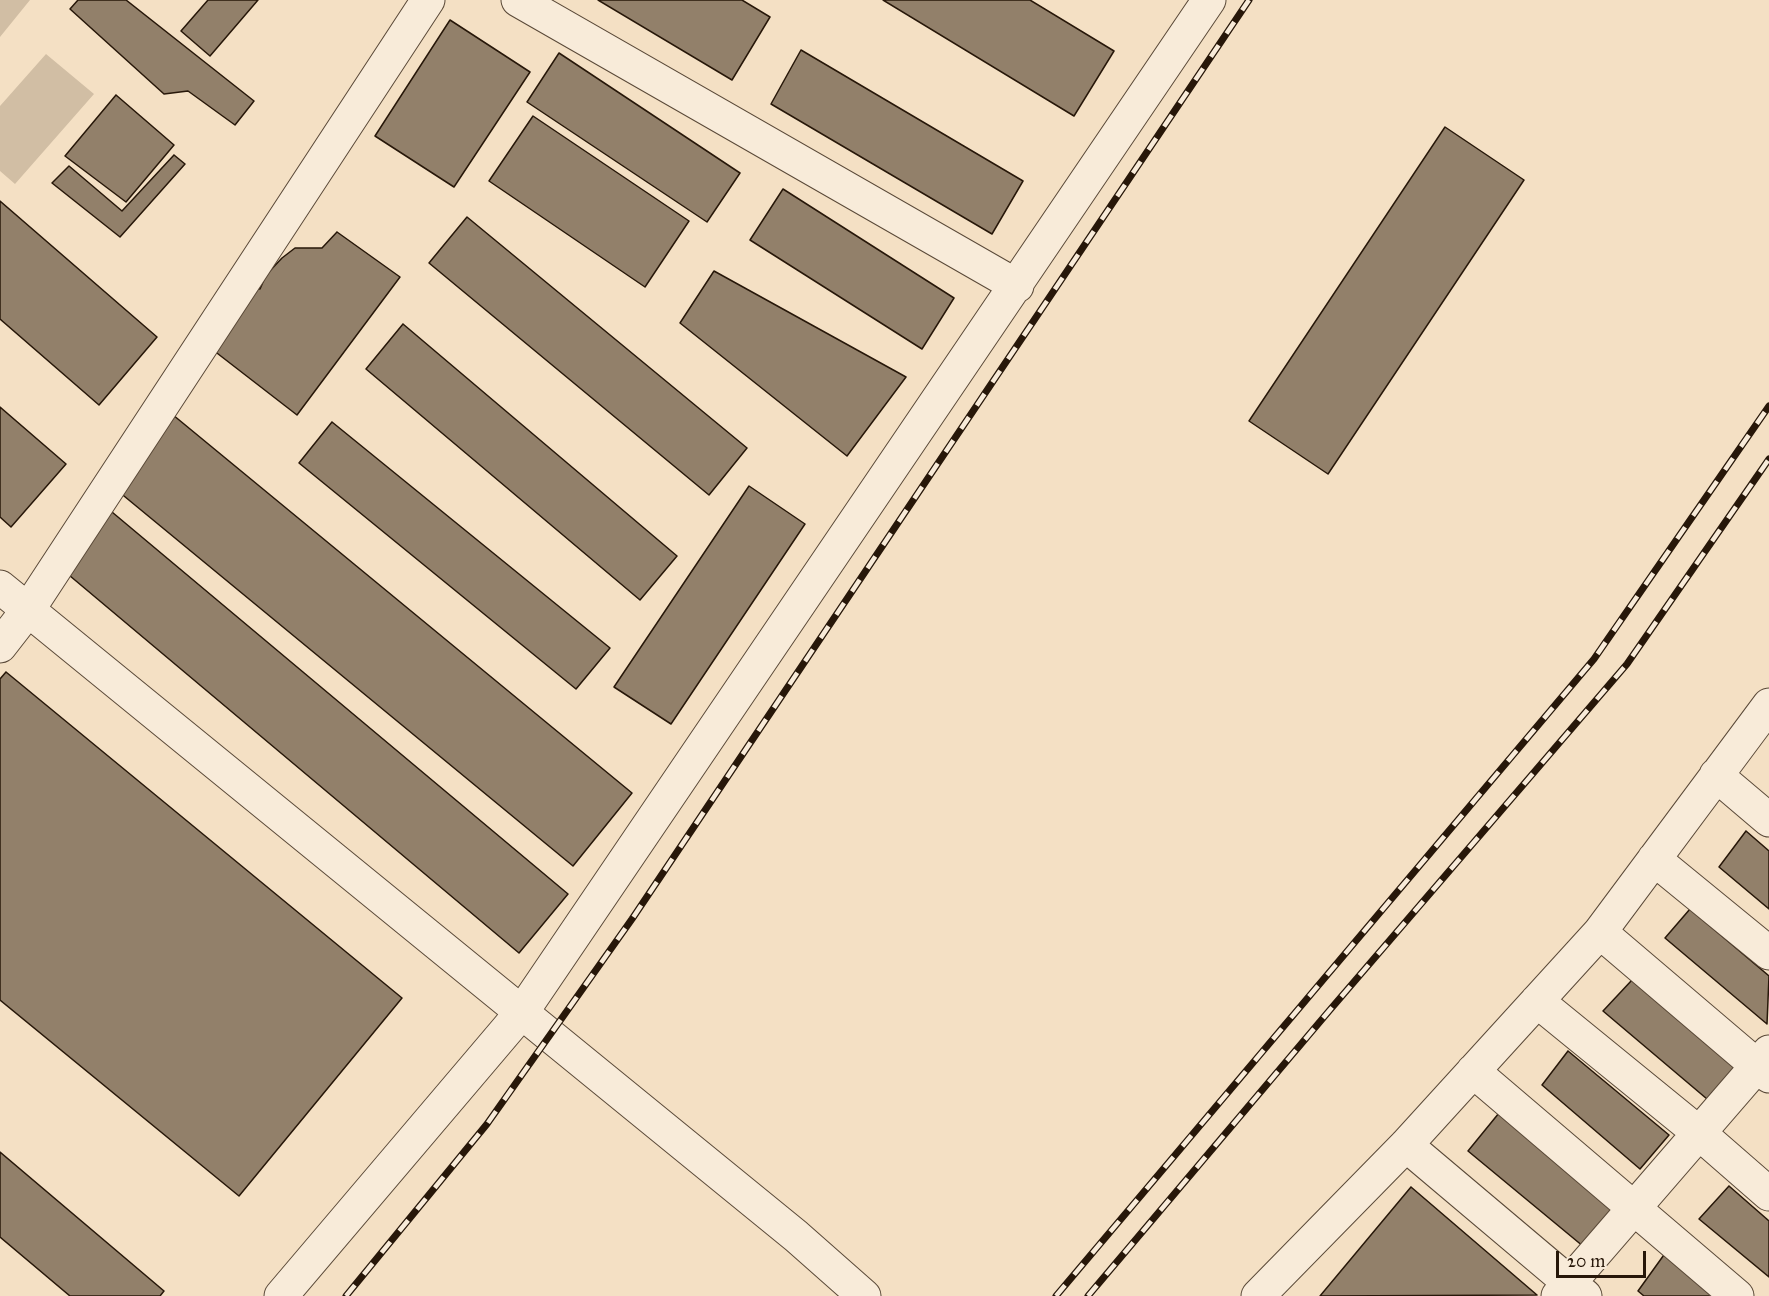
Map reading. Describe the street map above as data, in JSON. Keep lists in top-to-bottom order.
{
  "scale_bar": "20 m"
}
